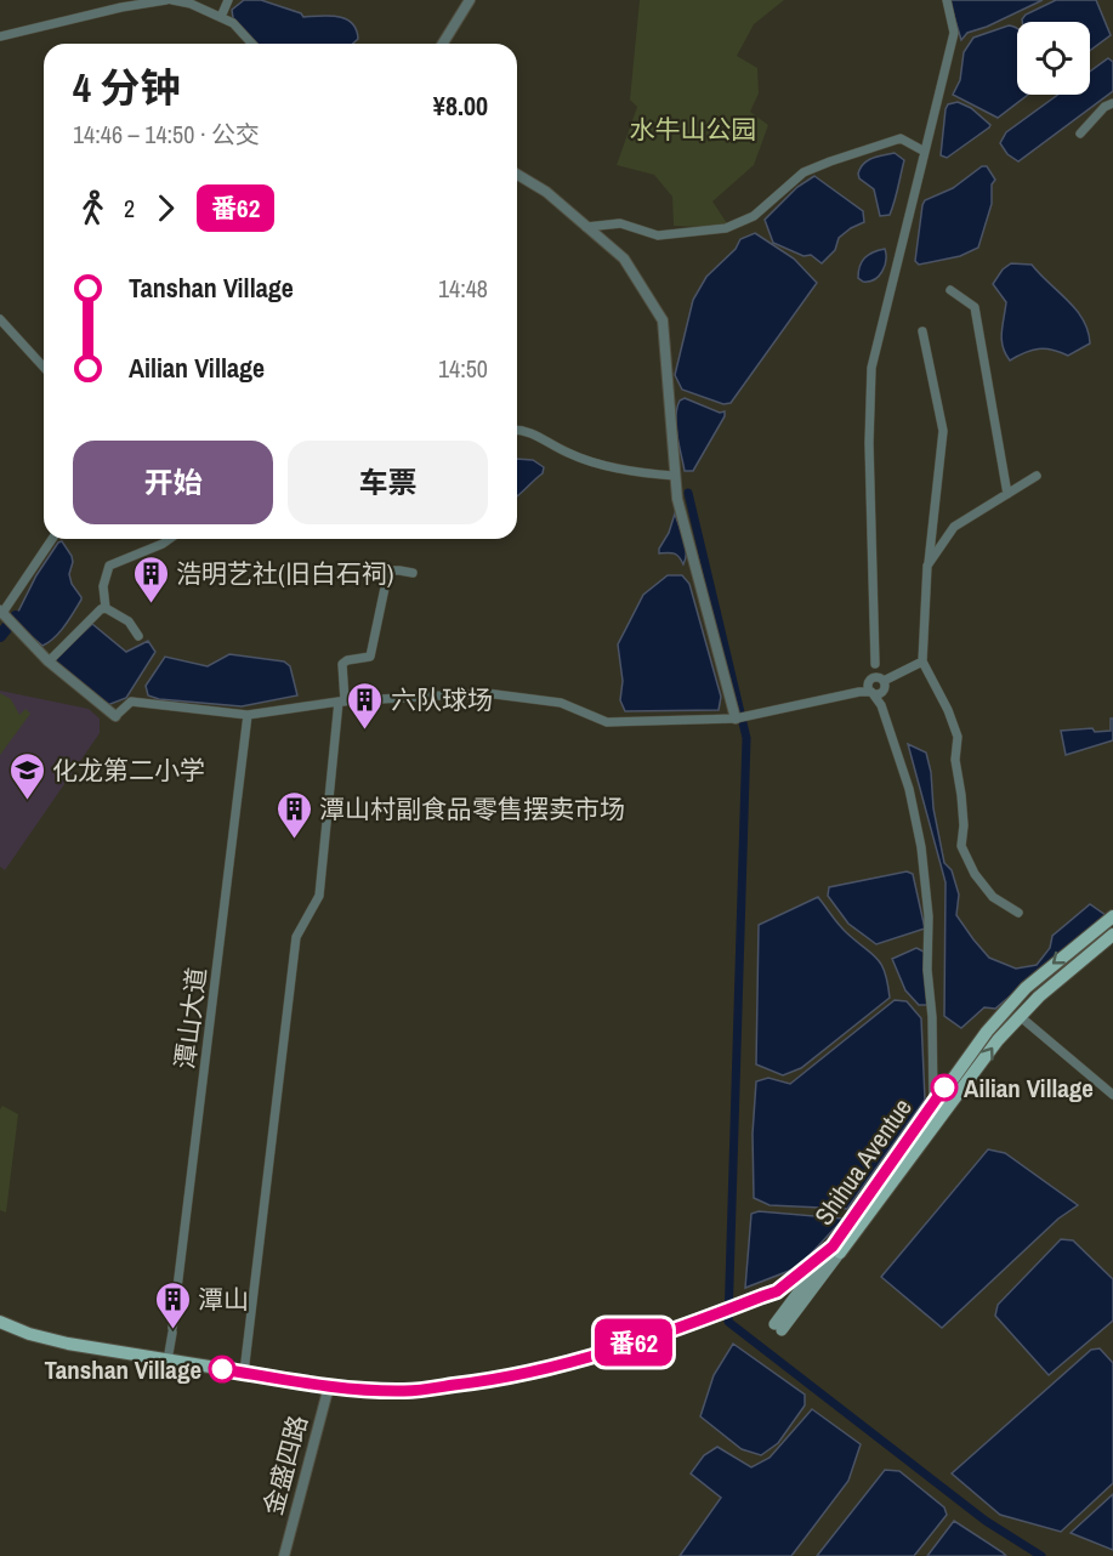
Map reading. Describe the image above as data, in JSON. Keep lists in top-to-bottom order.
{
  "streets": {
    "main road": ["Shihua Aventue"],
    "street": ["潭山大道", "金盛四路"]
  },
  "parks": ["水牛山公园"],
  "places": {
    "building": [
      "浩明艺社(旧白石祠)",
      "六队球场",
      "潭山村副食品零售摆卖市场",
      "潭山"
    ],
    "school or university": ["化龙第二小学"],
    "other": ["Ailian Village", "Tanshan Village"]
  },
  "lines": ["bus line 番62"],
  "page": {
    "on_map": "番62",
    "heading": ["4 分钟", "14:46 – 14:50 · 公交", "¥8.00"],
    "legs": ["2", "番62"],
    "list": [
      {
        "name": "Tanshan Village",
        "value": "14:48"
      },
      {
        "name": "Ailian Village",
        "value": "14:50"
      }
    ],
    "buttons": ["开始", "车票"]
  }
}
